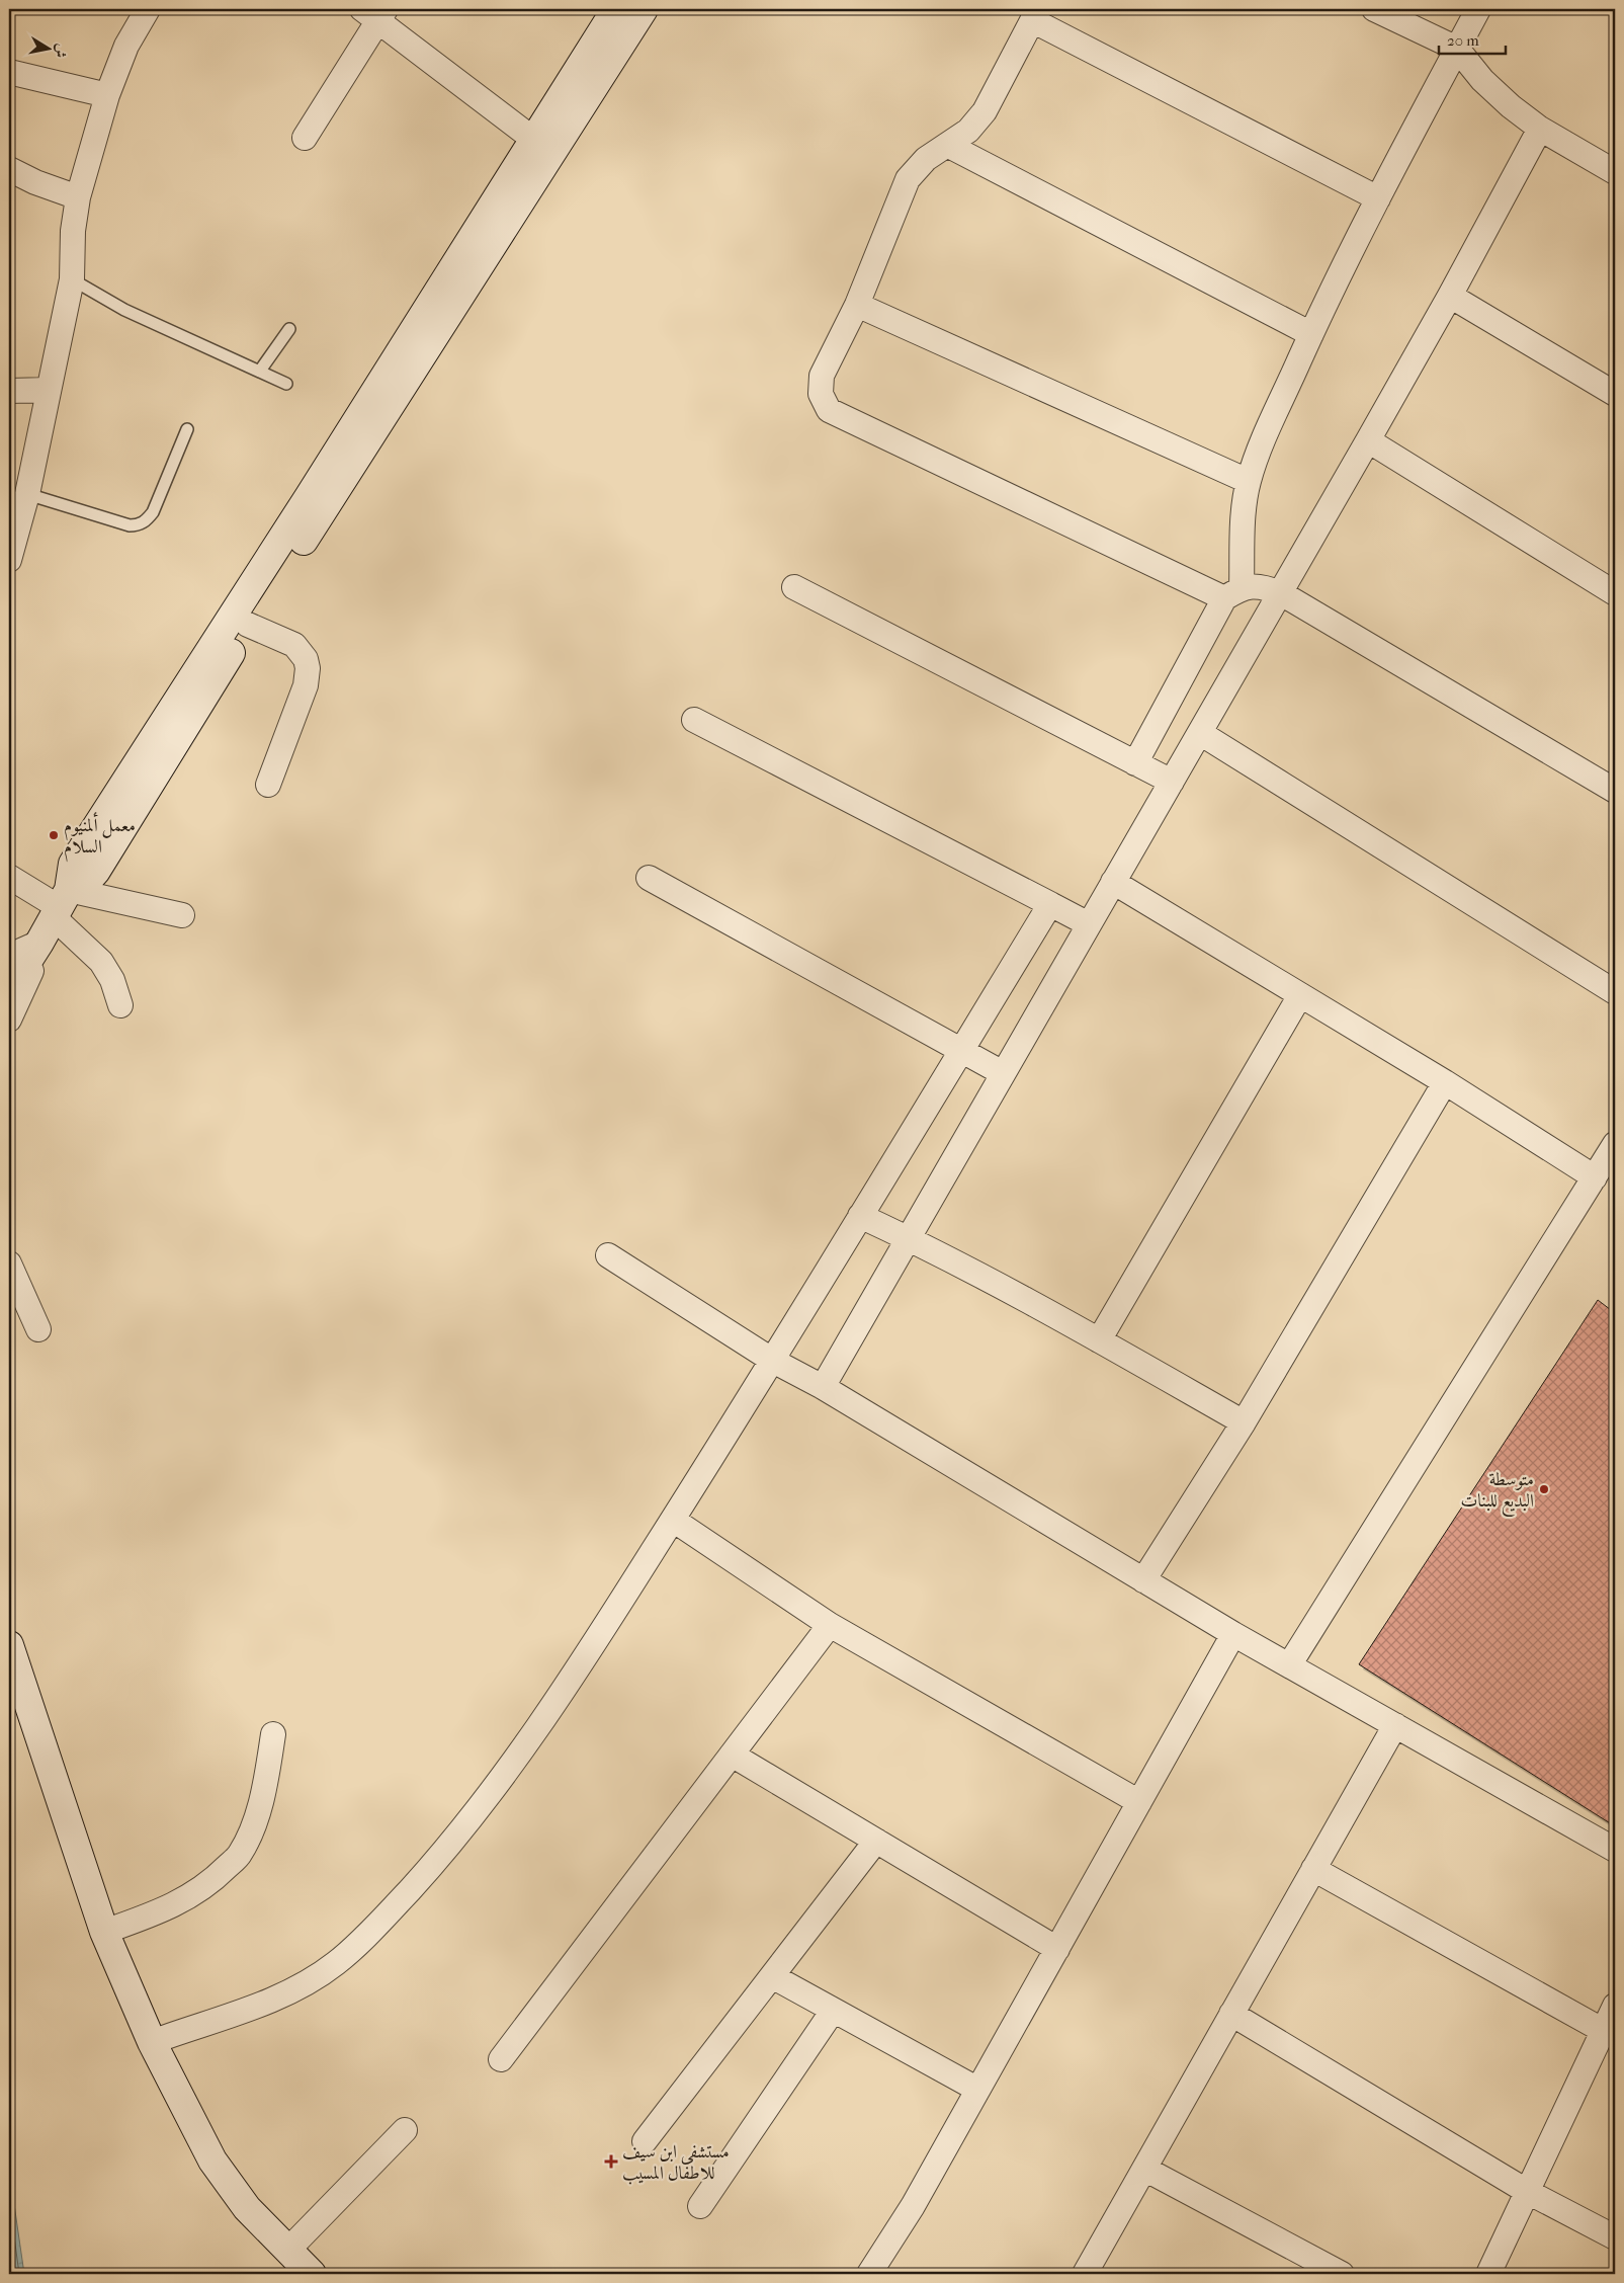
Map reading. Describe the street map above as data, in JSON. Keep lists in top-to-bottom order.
{
  "places": {
    "other": ["معمل ألمنيوم السلام", "متوسطة البديع للبنات"],
    "health": ["مستشفى ابن سيف للاطفال المسيب"]
  },
  "scale_bar": "20 m",
  "north": "right"
}
